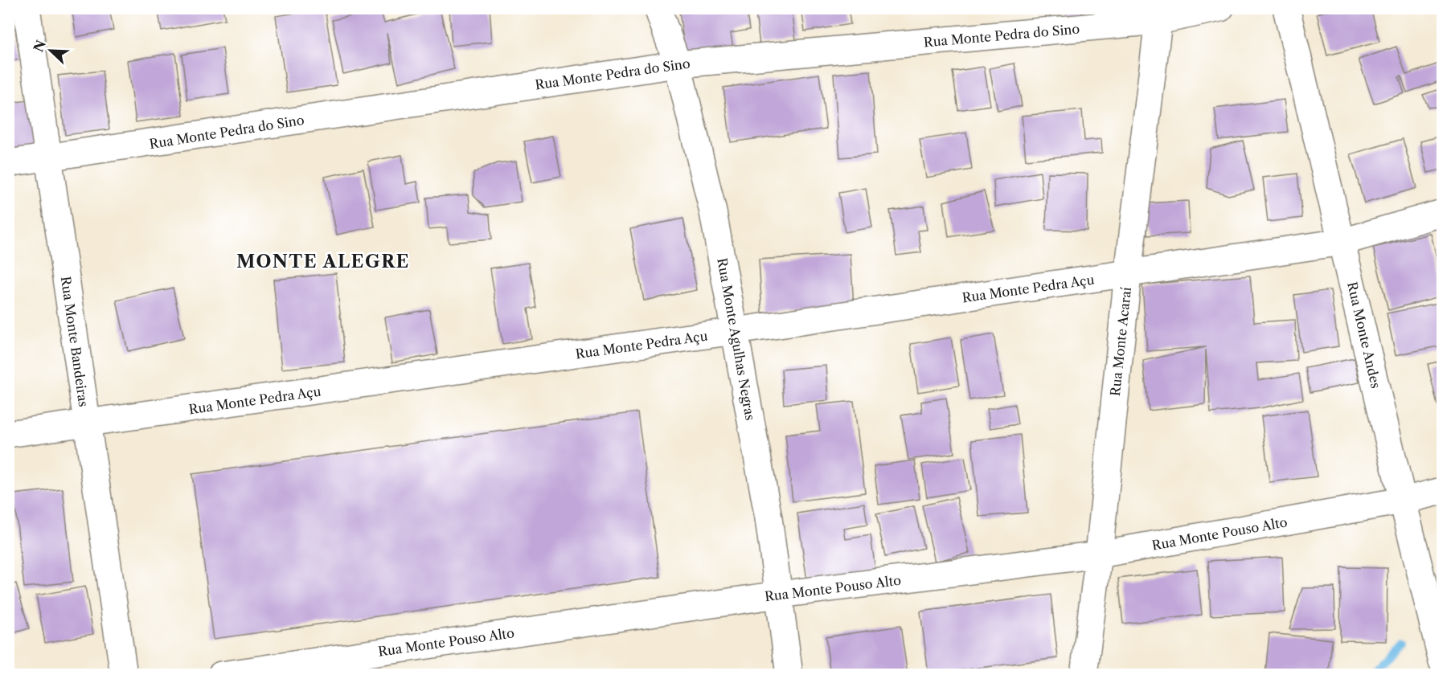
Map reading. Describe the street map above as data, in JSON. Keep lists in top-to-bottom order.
{
  "streets": {
    "street": [
      "Rua Monte Pedra do Sino",
      "Rua Monte Pedra Açu",
      "Rua Monte Andes",
      "Rua Monte Agulhas Negras",
      "Rua Monte Bandeiras",
      "Rua Monte Acaraí",
      "Rua Monte Pouso Alto"
    ]
  },
  "crossings": [
    ["Rua Monte Pedra do Sino", "Rua Monte Agulhas Negras"],
    ["Rua Monte Pedra do Sino", "Rua Monte Bandeiras"],
    ["Rua Monte Pedra do Sino", "Rua Monte Acaraí"],
    ["Rua Monte Pedra Açu", "Rua Monte Andes"],
    ["Rua Monte Pedra Açu", "Rua Monte Agulhas Negras"],
    ["Rua Monte Pedra Açu", "Rua Monte Bandeiras"],
    ["Rua Monte Pedra Açu", "Rua Monte Acaraí"],
    ["Rua Monte Andes", "Rua Monte Pouso Alto"],
    ["Rua Monte Agulhas Negras", "Rua Monte Pouso Alto"],
    ["Rua Monte Acaraí", "Rua Monte Pouso Alto"]
  ],
  "districts": ["MONTE ALEGRE"],
  "north": "top left"
}
